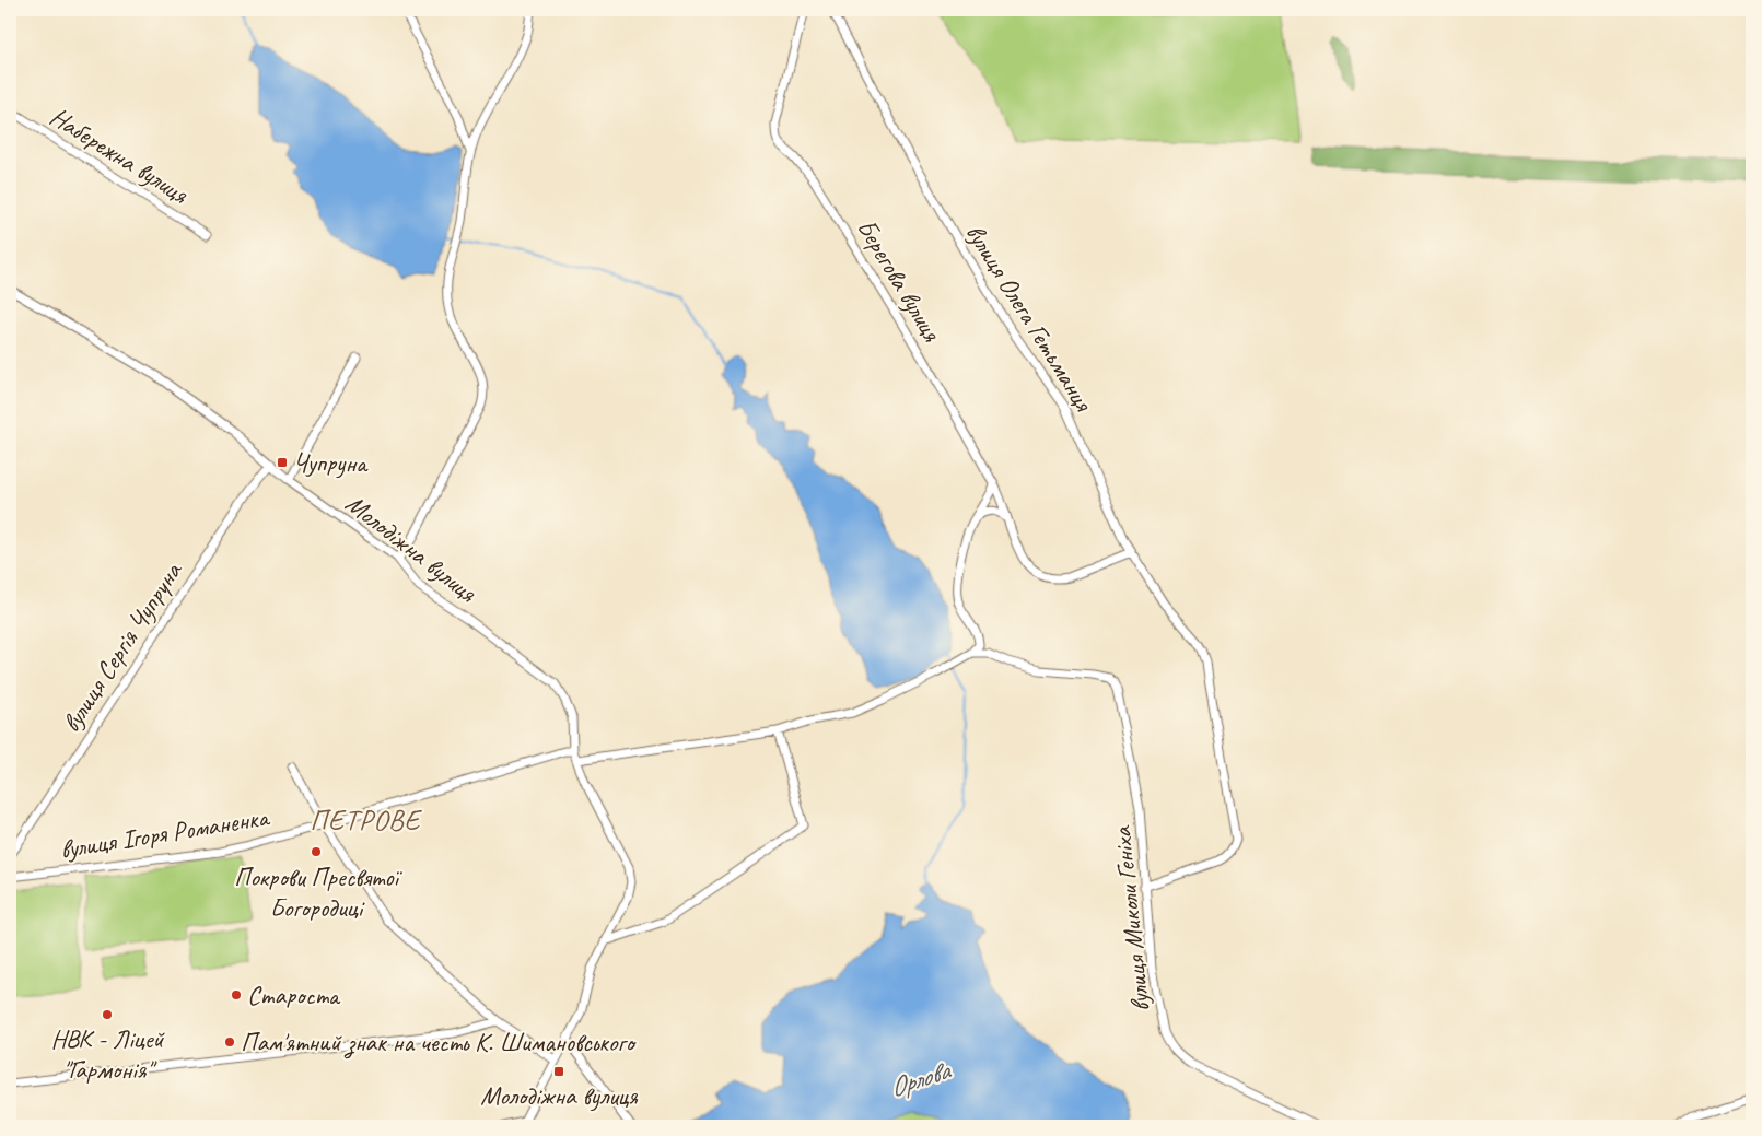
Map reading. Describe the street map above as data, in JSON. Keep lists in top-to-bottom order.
{
  "streets": {
    "street": [
      "Набережна вулиця",
      "Берегова вулиця",
      "вулиця Олега Гетьманця",
      "Молодіжна вулиця",
      "вулиця Сергія Чупруна",
      "вулиця Ігоря Романенка",
      "вулиця Миколи Геніха"
    ]
  },
  "crossings": [
    ["Берегова вулиця", "вулиця Олега Гетьманця"],
    ["вулиця Олега Гетьманця", "вулиця Миколи Геніха"],
    ["Молодіжна вулиця", "вулиця Сергія Чупруна"],
    ["Молодіжна вулиця", "вулиця Ігоря Романенка"]
  ],
  "districts": ["ПЕТРОВЕ"],
  "water": ["Орлова"],
  "places": {
    "transit": ["Чупруна", "Молодіжна вулиця"],
    "other": [
      "Покрови Пресвятої Богородиці",
      "Староста",
      "НВК - Ліцей \"Гармонія\"",
      "Пам'ятний знак на честь К. Шимановського"
    ]
  }
}
